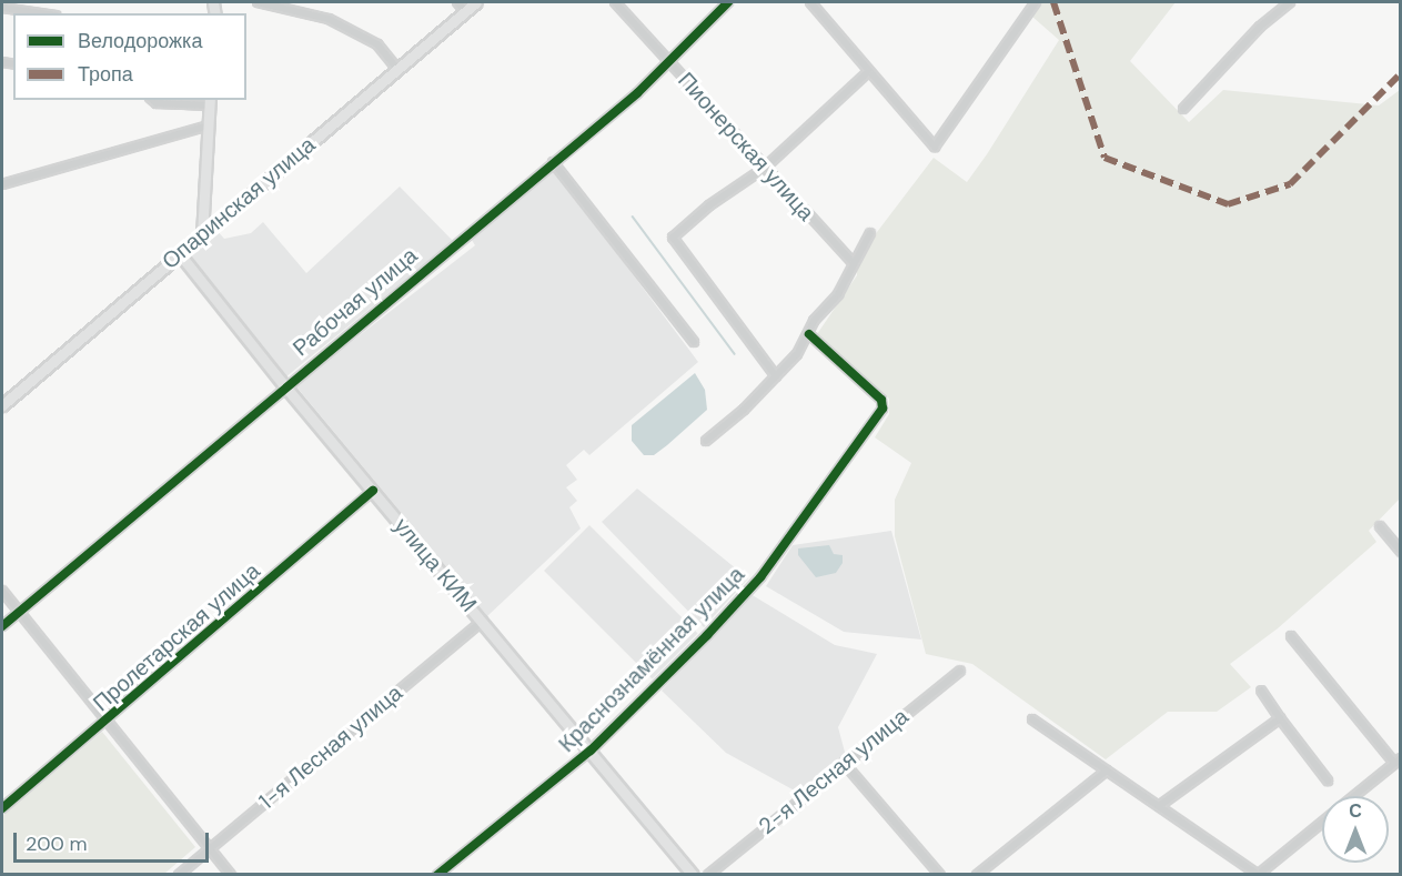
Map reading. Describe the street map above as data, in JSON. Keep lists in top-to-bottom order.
{
  "streets": {
    "main road": ["Опаринская улица", "улица КИМ"],
    "street": [
      "Пионерская улица",
      "Рабочая улица",
      "Пролетарская улица",
      "Краснознамённая улица",
      "1-я Лесная улица",
      "2-я Лесная улица"
    ]
  },
  "crossings": [
    ["Пионерская улица", "Рабочая улица"],
    ["Опаринская улица", "улица КИМ"],
    ["Рабочая улица", "улица КИМ"],
    ["улица КИМ", "Пролетарская улица"],
    ["улица КИМ", "Краснознамённая улица"],
    ["улица КИМ", "1-я Лесная улица"]
  ],
  "legend": ["Велодорожка", "Тропа"],
  "scale_bar": "200 m",
  "north": "top"
}
